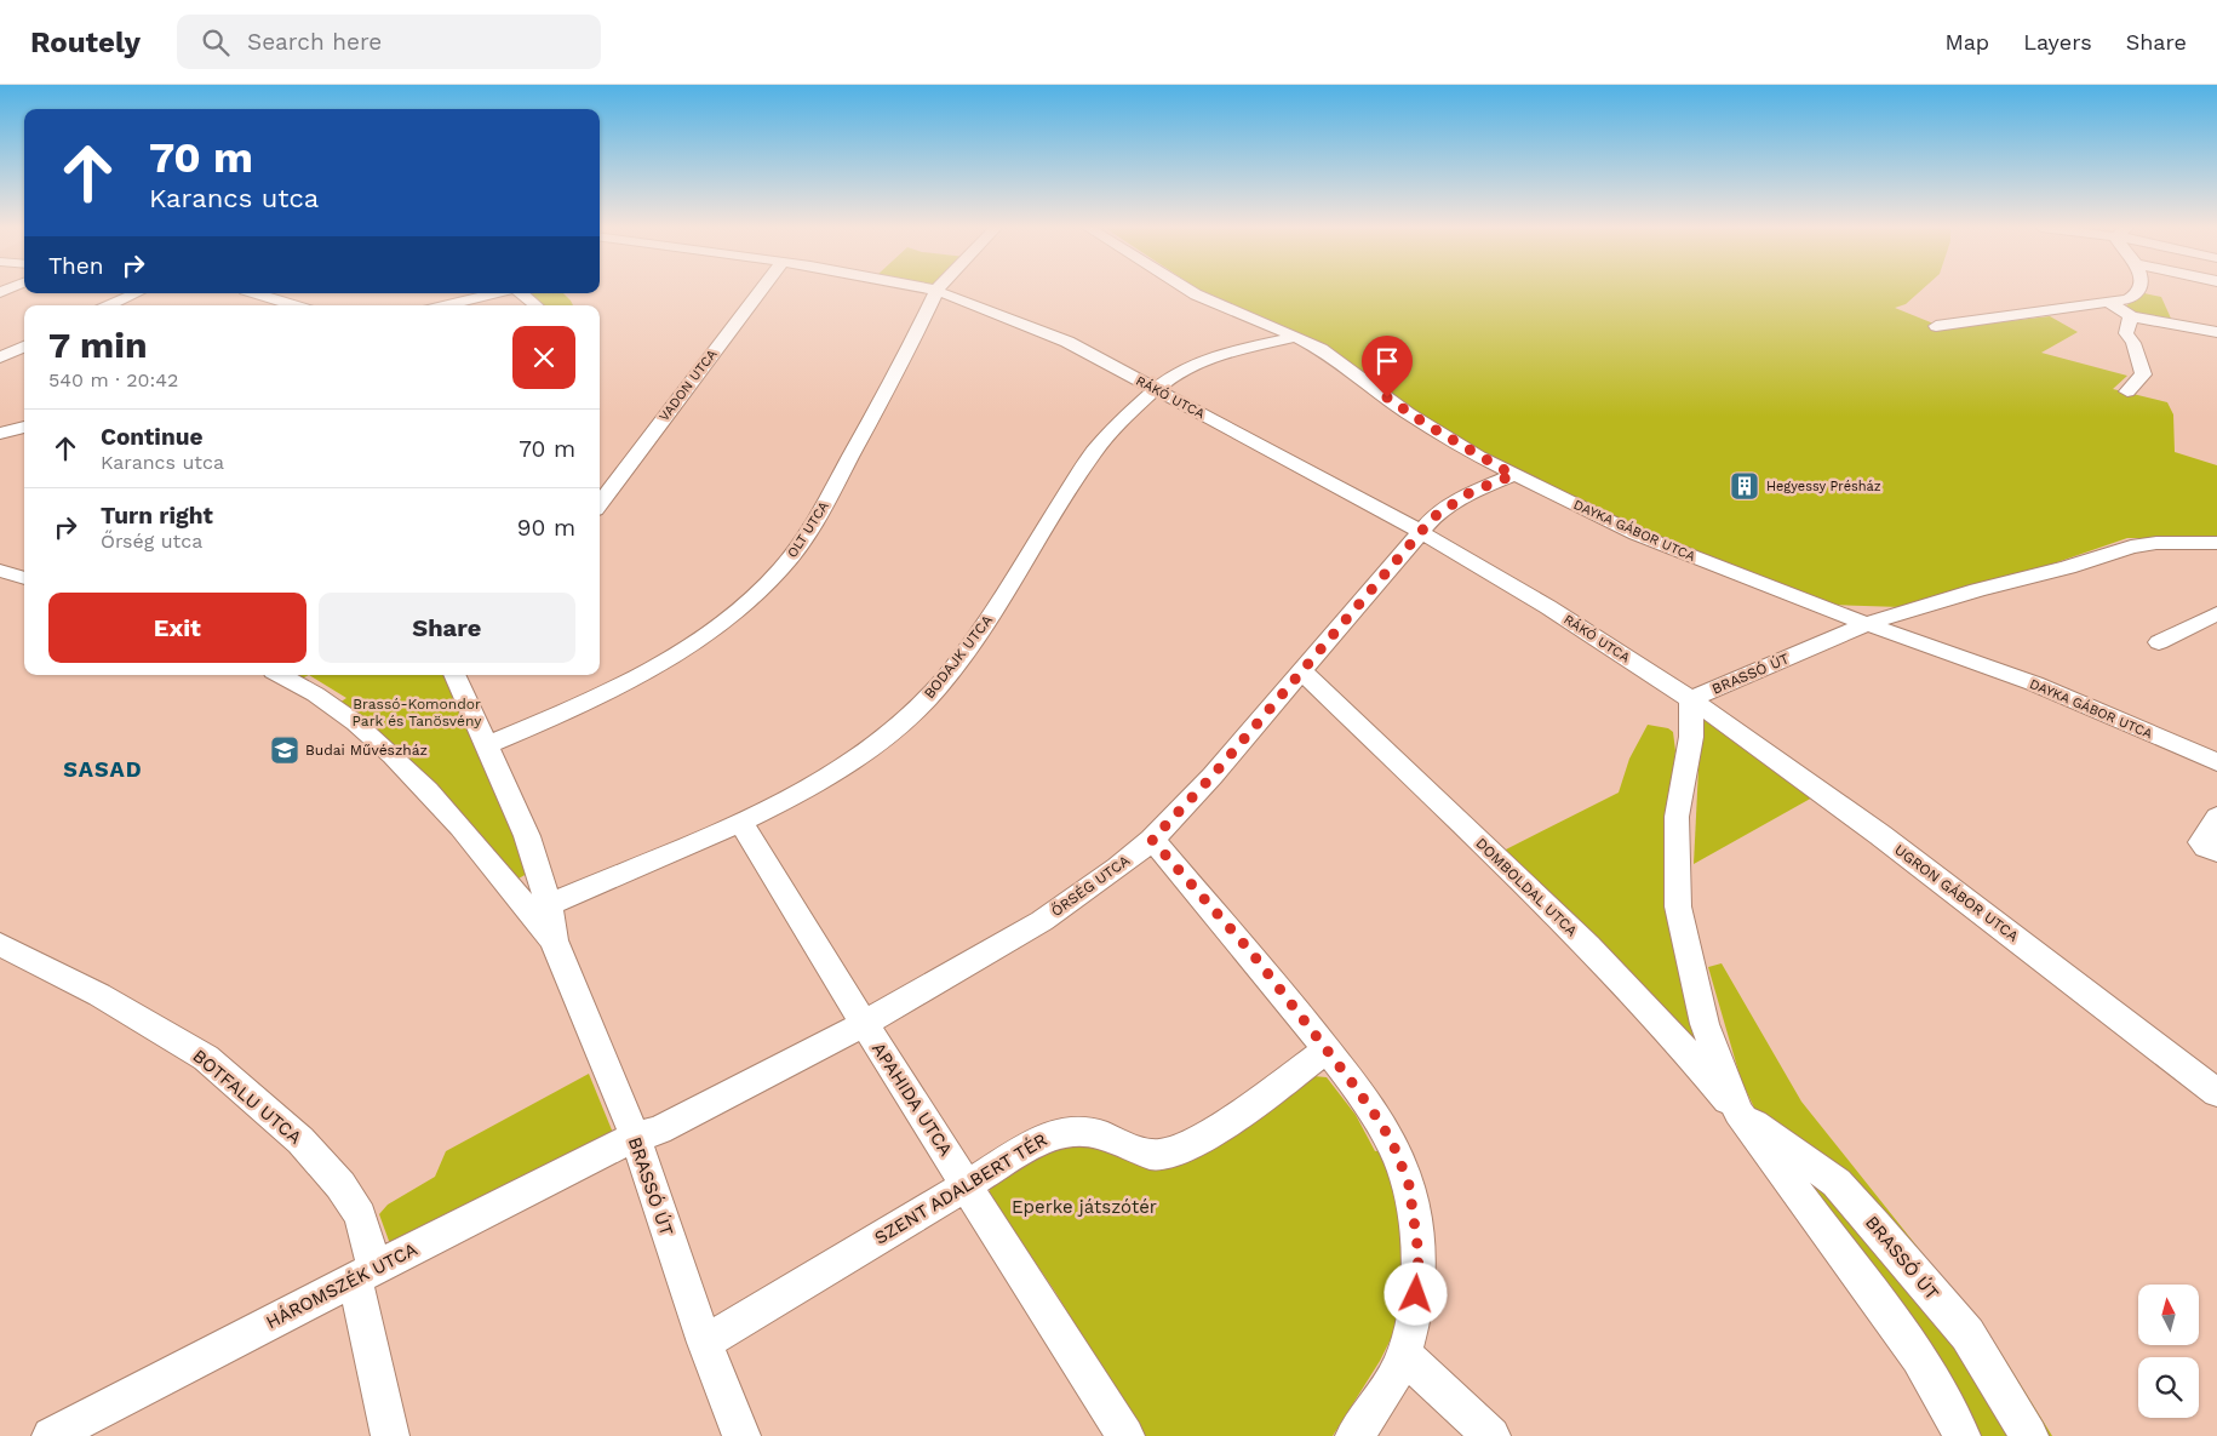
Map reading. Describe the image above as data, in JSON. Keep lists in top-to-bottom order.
{
  "streets": {
    "street": [
      "VADON UTCA",
      "RÁKÓ UTCA",
      "OLT UTCA",
      "DAYKA GÁBOR UTCA",
      "BODAJK UTCA",
      "BRASSÓ ÚT",
      "ŐRSÉG UTCA",
      "DOMBOLDAL UTCA",
      "UGRON GÁBOR UTCA",
      "BOTFALU UTCA",
      "APAHIDA UTCA",
      "SZENT ADALBERT TÉR",
      "HÁROMSZÉK UTCA"
    ]
  },
  "crossings": [
    ["RÁKÓ UTCA", "OLT UTCA"],
    ["RÁKÓ UTCA", "BODAJK UTCA"],
    ["RÁKÓ UTCA", "BRASSÓ ÚT"],
    ["RÁKÓ UTCA", "ŐRSÉG UTCA"],
    ["RÁKÓ UTCA", "UGRON GÁBOR UTCA"],
    ["OLT UTCA", "BRASSÓ ÚT"],
    ["DAYKA GÁBOR UTCA", "BODAJK UTCA"],
    ["DAYKA GÁBOR UTCA", "BRASSÓ ÚT"],
    ["DAYKA GÁBOR UTCA", "ŐRSÉG UTCA"],
    ["BODAJK UTCA", "BRASSÓ ÚT"],
    ["BODAJK UTCA", "APAHIDA UTCA"],
    ["BRASSÓ ÚT", "ŐRSÉG UTCA"],
    ["BRASSÓ ÚT", "DOMBOLDAL UTCA"],
    ["BRASSÓ ÚT", "UGRON GÁBOR UTCA"],
    ["BRASSÓ ÚT", "SZENT ADALBERT TÉR"],
    ["BRASSÓ ÚT", "HÁROMSZÉK UTCA"],
    ["ŐRSÉG UTCA", "DOMBOLDAL UTCA"],
    ["ŐRSÉG UTCA", "APAHIDA UTCA"],
    ["ŐRSÉG UTCA", "HÁROMSZÉK UTCA"],
    ["BOTFALU UTCA", "HÁROMSZÉK UTCA"],
    ["APAHIDA UTCA", "SZENT ADALBERT TÉR"]
  ],
  "districts": ["SASAD"],
  "parks": ["Brassó-Komondor Park és Tanösvény", "Eperke játszótér"],
  "places": {
    "building": ["Hegyessy Présház"],
    "school or university": ["Budai Művészház"]
  },
  "north": "top",
  "page": {
    "header": "Routely",
    "search": "Search here",
    "nav": ["Map", "Layers", "Share"],
    "turn": ["70 m", "Karancs utca"],
    "then": "Then",
    "heading": ["7 min", "540 m · 20:42"],
    "list": [
      {
        "name": "Continue",
        "note": "Karancs utca",
        "value": "70 m"
      },
      {
        "name": "Turn right",
        "note": "Őrség utca",
        "value": "90 m"
      }
    ],
    "buttons": ["Exit", "Share"]
  }
}
